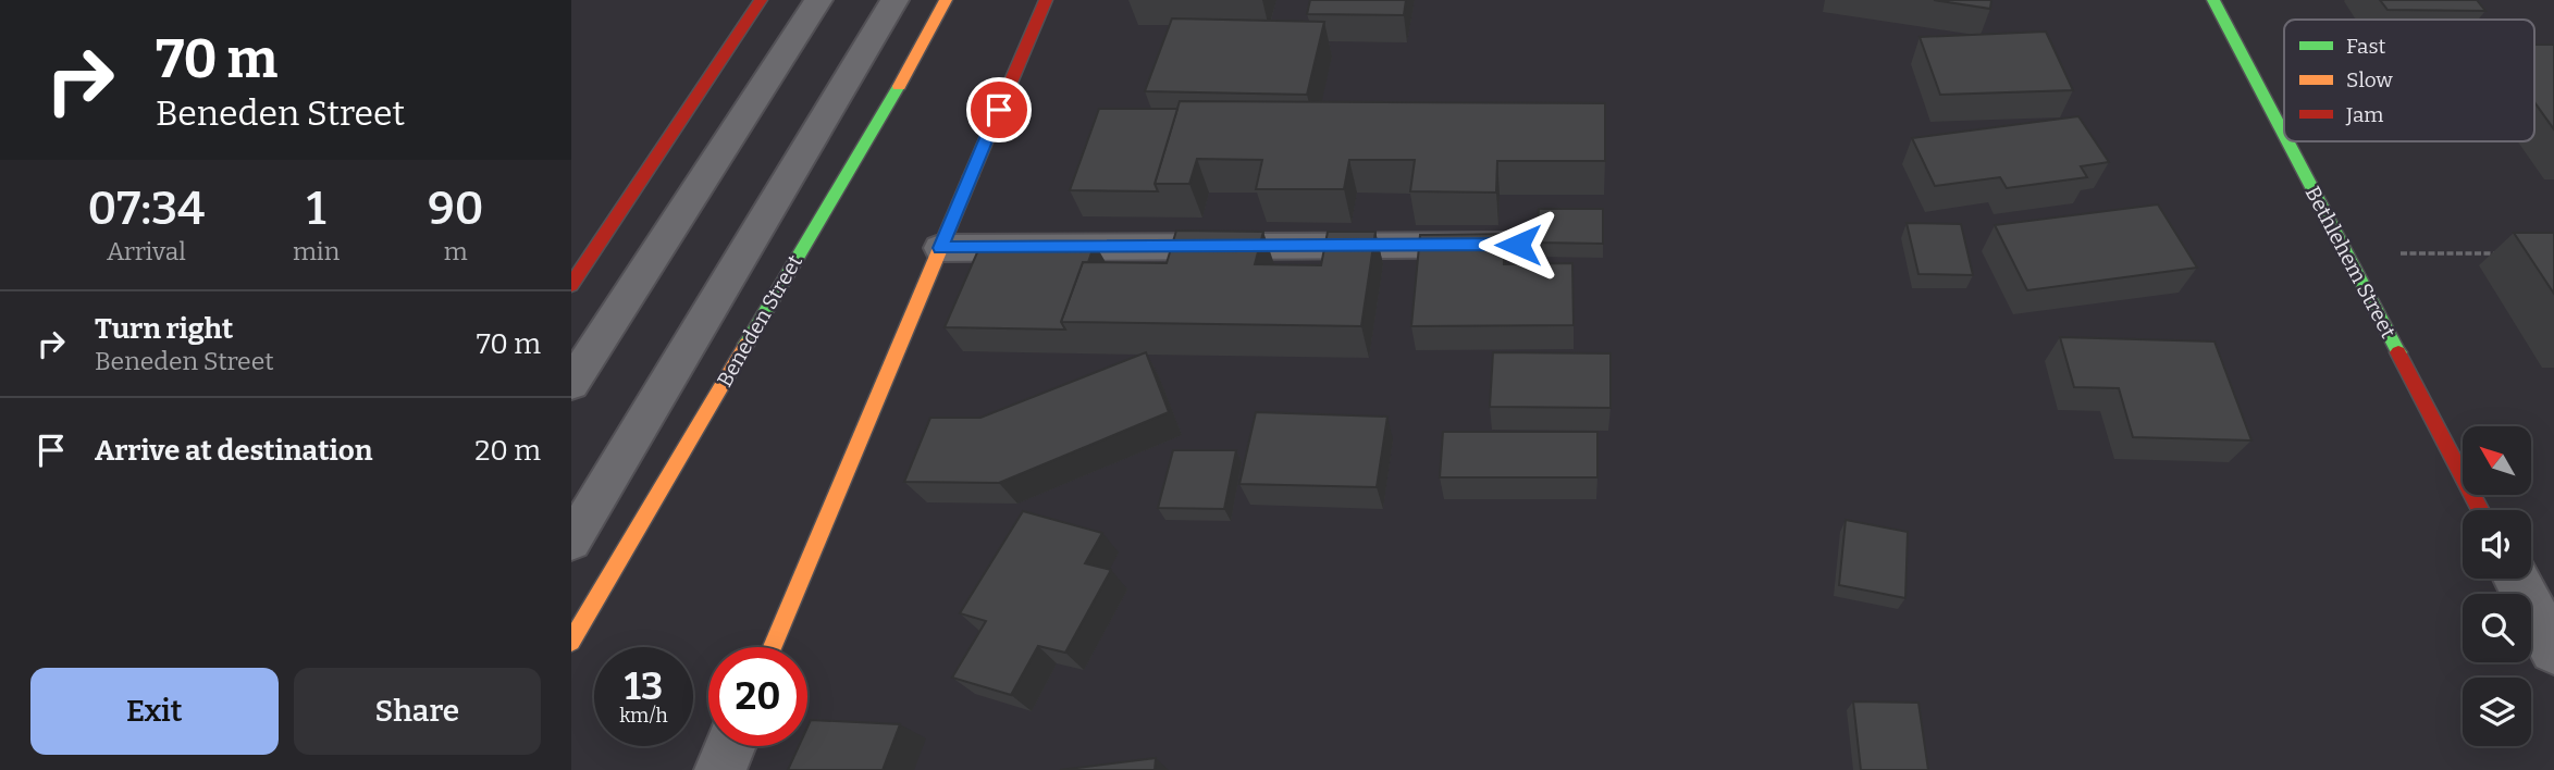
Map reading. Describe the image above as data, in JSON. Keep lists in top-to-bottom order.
{
  "streets": {
    "street": ["Bethlehem Street", "Beneden Street"]
  },
  "legend": ["Fast", "Slow", "Jam"],
  "north": "top left",
  "page": {
    "turn": ["70 m", "Beneden Street"],
    "eta": [
      "07:34",
      "Arrival",
      "1",
      "min",
      "90",
      "m"
    ],
    "list": [
      {
        "name": "Turn right",
        "note": "Beneden Street",
        "value": "70 m"
      },
      {
        "name": "Arrive at destination",
        "value": "20 m"
      }
    ],
    "speed": "13 km/h",
    "limit": "20",
    "buttons": ["Exit", "Share"]
  }
}
